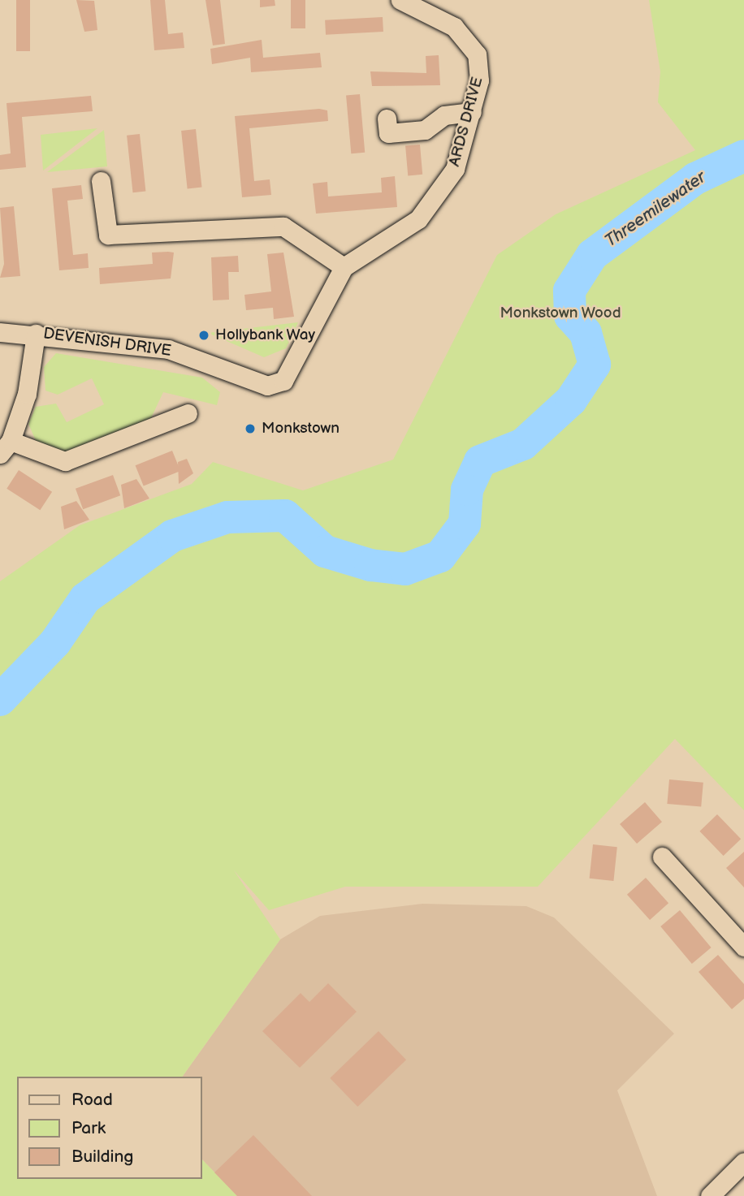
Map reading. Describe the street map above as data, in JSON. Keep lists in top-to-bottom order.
{
  "streets": {
    "street": ["ARDS DRIVE", "DEVENISH DRIVE"]
  },
  "crossings": [
    ["ARDS DRIVE", "DEVENISH DRIVE"]
  ],
  "water": ["Threemilewater"],
  "parks": ["Monkstown Wood"],
  "places": ["Hollybank Way", "Monkstown"],
  "legend": ["Road", "Park", "Building"]
}
